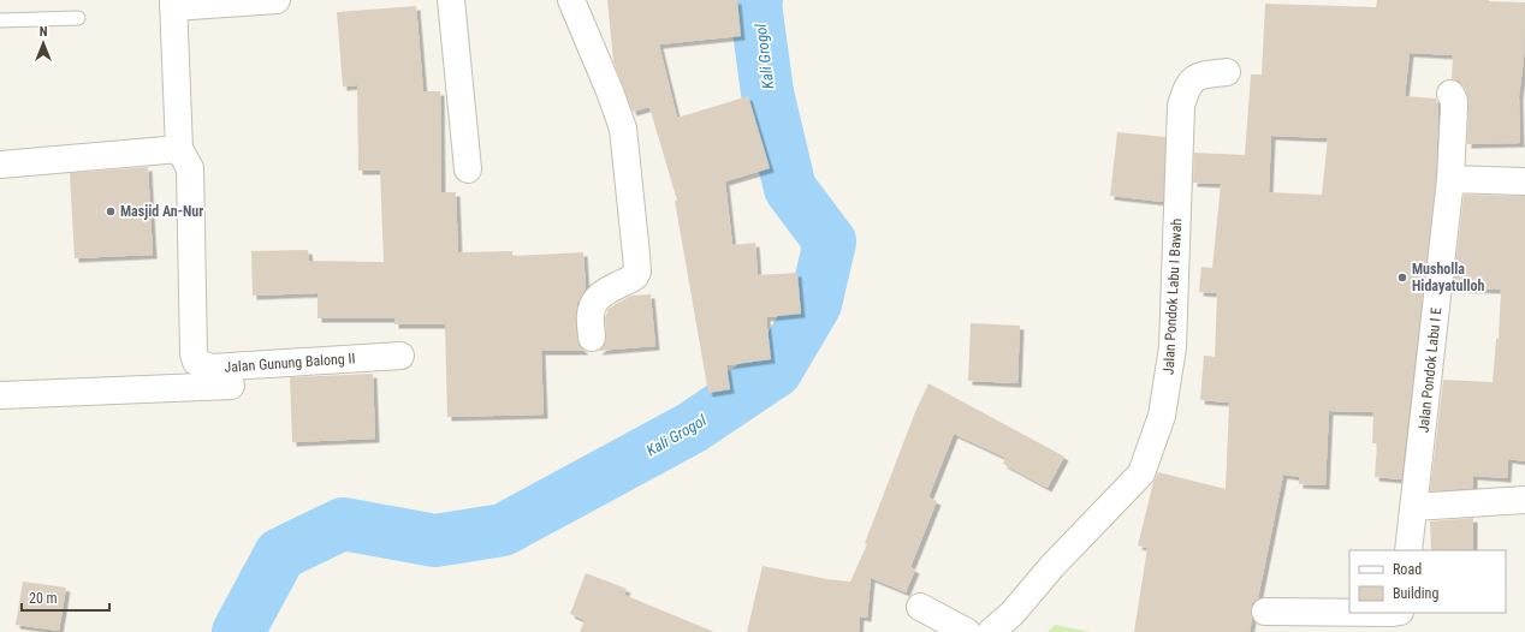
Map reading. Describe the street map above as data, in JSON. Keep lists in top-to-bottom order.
{
  "streets": {
    "street": ["Jalan Pondok Labu I Bawah", "Jalan Gunung Balong II", "Jalan Pondok Labu I E"]
  },
  "water": ["Kali Grogol"],
  "places": ["Masjid An-Nur", "Musholla Hidayatulloh"],
  "legend": ["Road", "Building"],
  "scale_bar": "20 m",
  "north": "top"
}
